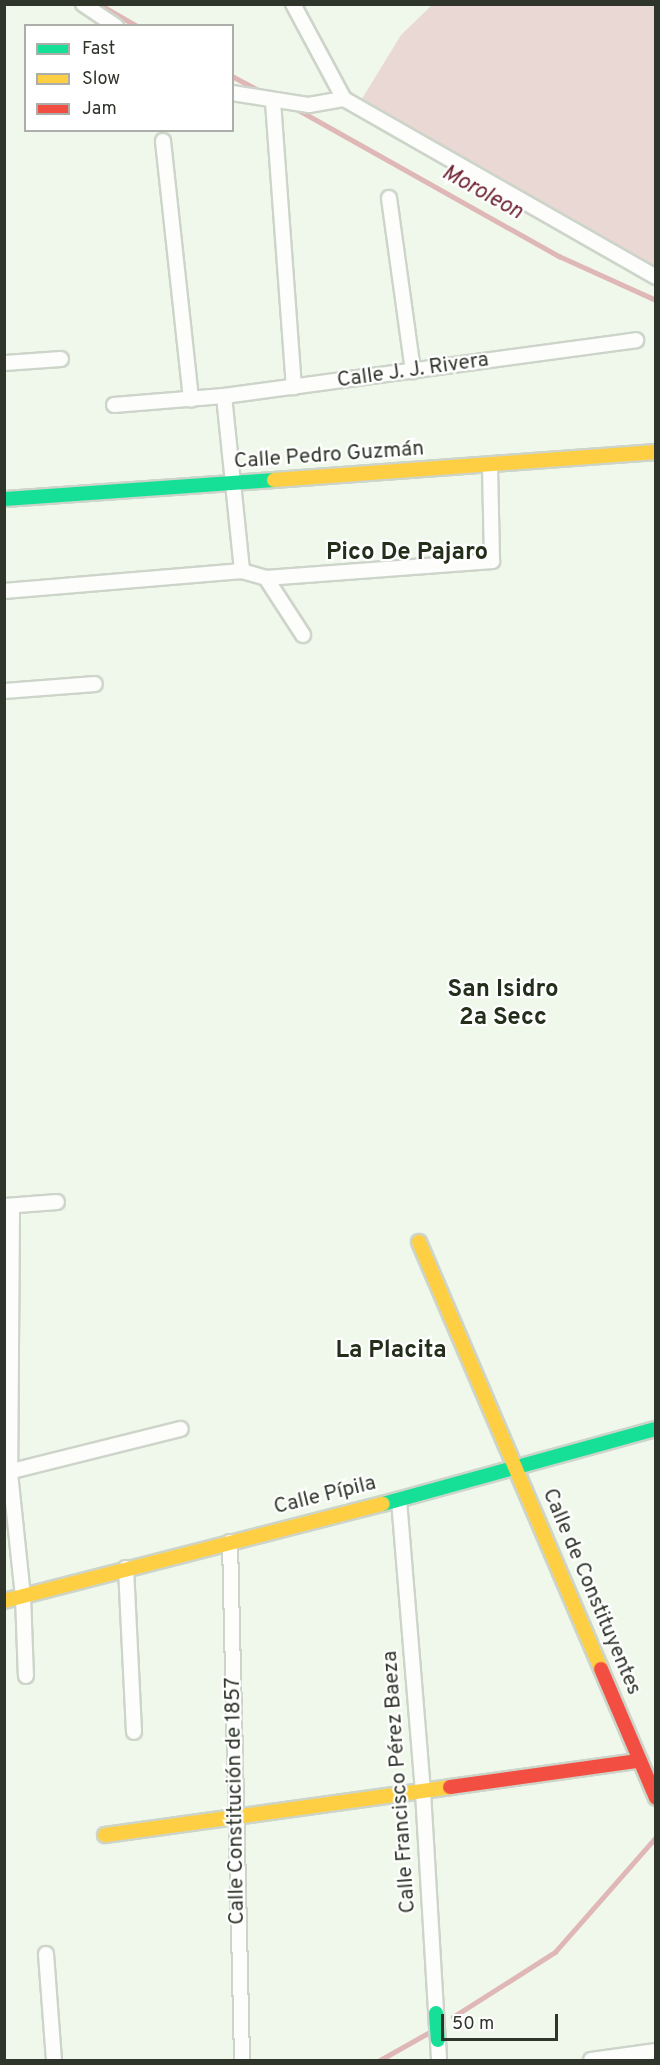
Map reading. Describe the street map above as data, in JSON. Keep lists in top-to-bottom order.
{
  "streets": {
    "street": [
      "Calle J. J. Rivera",
      "Calle Pedro Guzmán",
      "Calle Pípila",
      "Calle de Constituyentes",
      "Calle Francisco Pérez Baeza",
      "Calle Constitución de 1857"
    ]
  },
  "crossings": [
    ["Calle Pípila", "Calle de Constituyentes"],
    ["Calle Pípila", "Calle Francisco Pérez Baeza"],
    ["Calle Pípila", "Calle Constitución de 1857"]
  ],
  "districts": ["Pico De Pajaro", "San Isidro 2a Secc", "La Placita"],
  "water": ["Moroleon"],
  "legend": ["Fast", "Slow", "Jam"],
  "scale_bar": "50 m"
}
